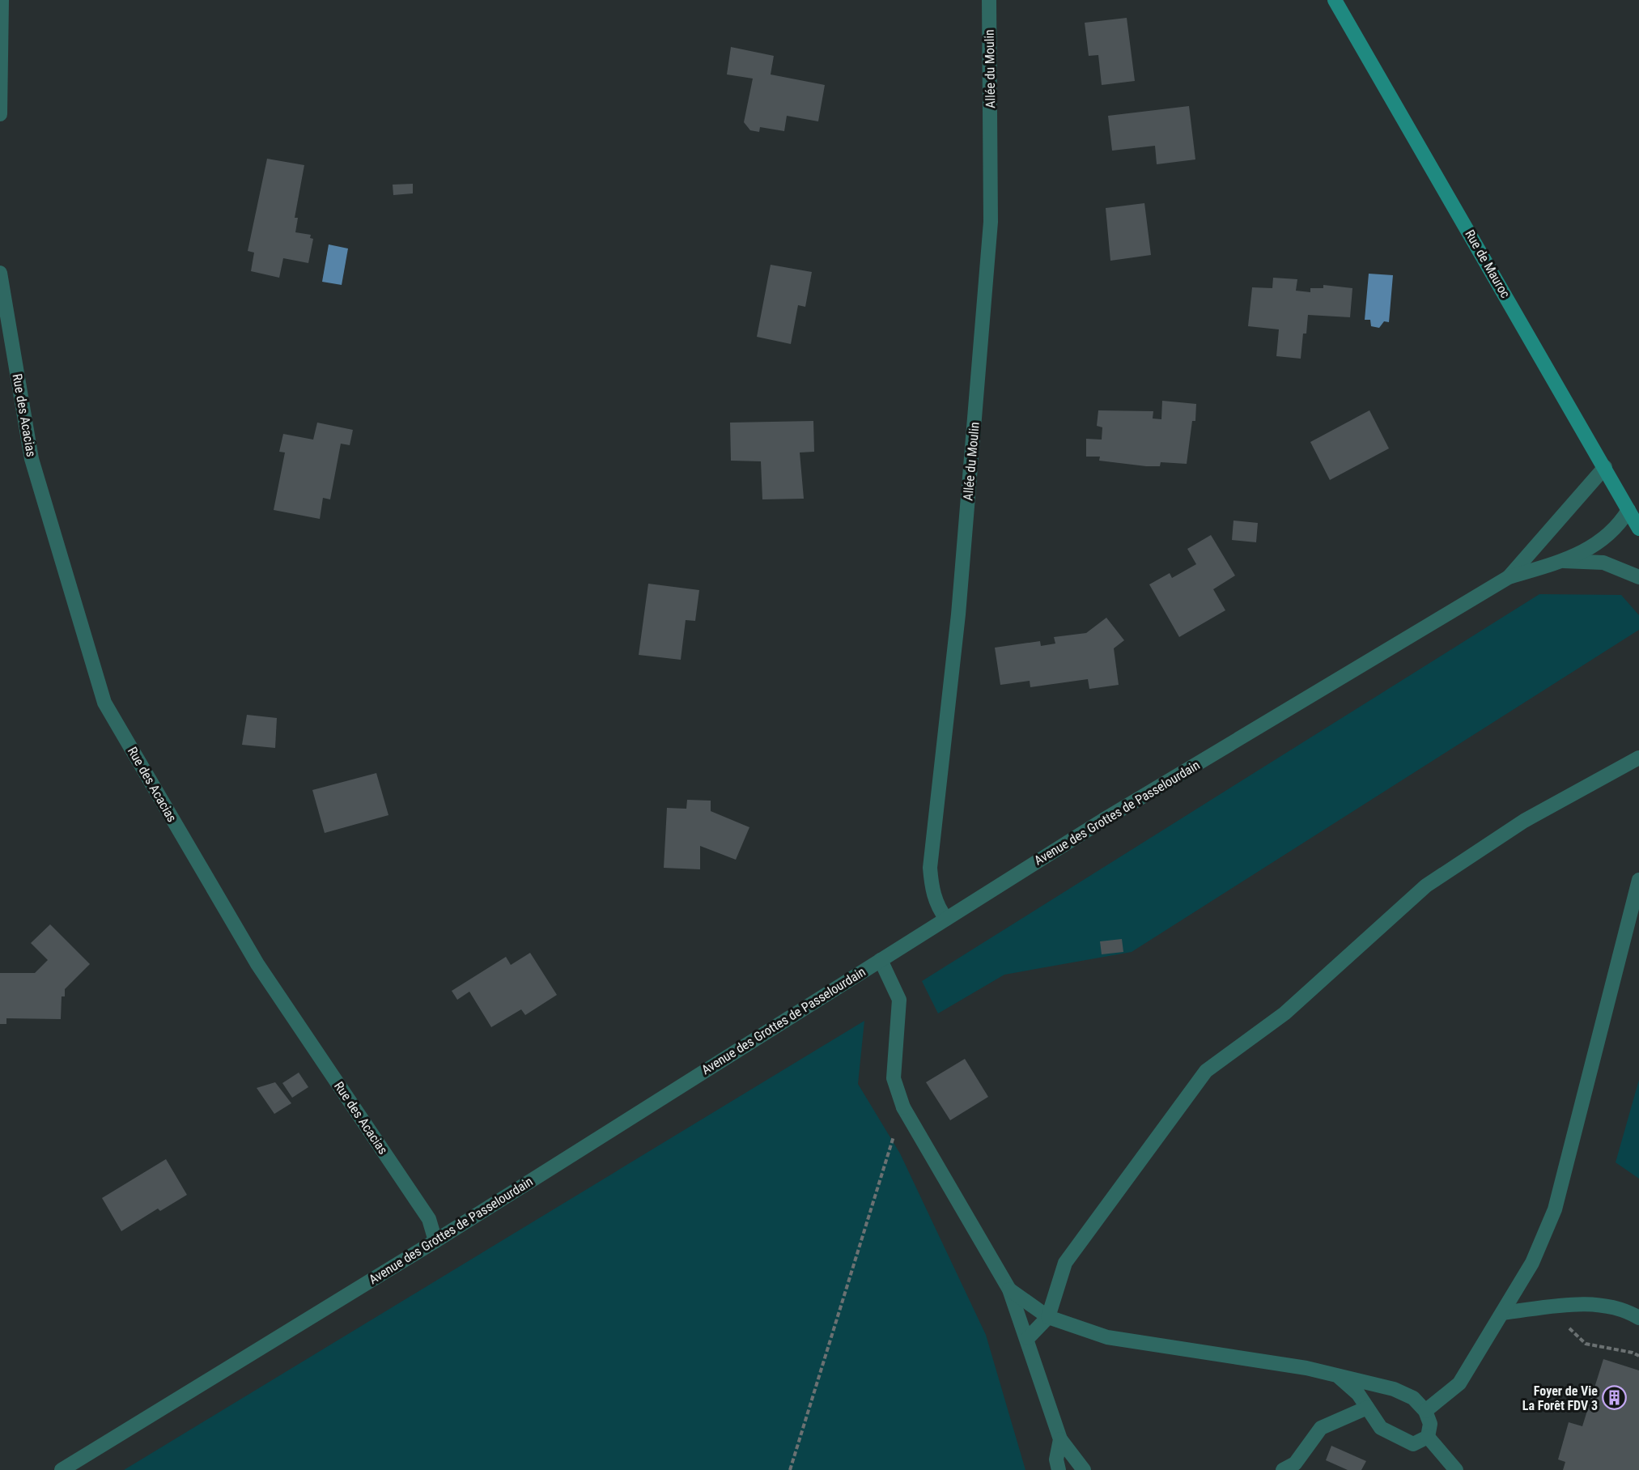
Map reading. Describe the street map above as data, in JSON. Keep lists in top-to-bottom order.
{
  "streets": {
    "street": [
      "Allée du Moulin",
      "Rue de Mauroc",
      "Rue des Acacias",
      "Avenue des Grottes de Passelourdain"
    ]
  },
  "crossings": [
    ["Allée du Moulin", "Avenue des Grottes de Passelourdain"],
    ["Rue de Mauroc", "Avenue des Grottes de Passelourdain"],
    ["Rue des Acacias", "Avenue des Grottes de Passelourdain"]
  ],
  "places": {
    "building": ["Foyer de Vie La Forêt FDV 3"]
  }
}
